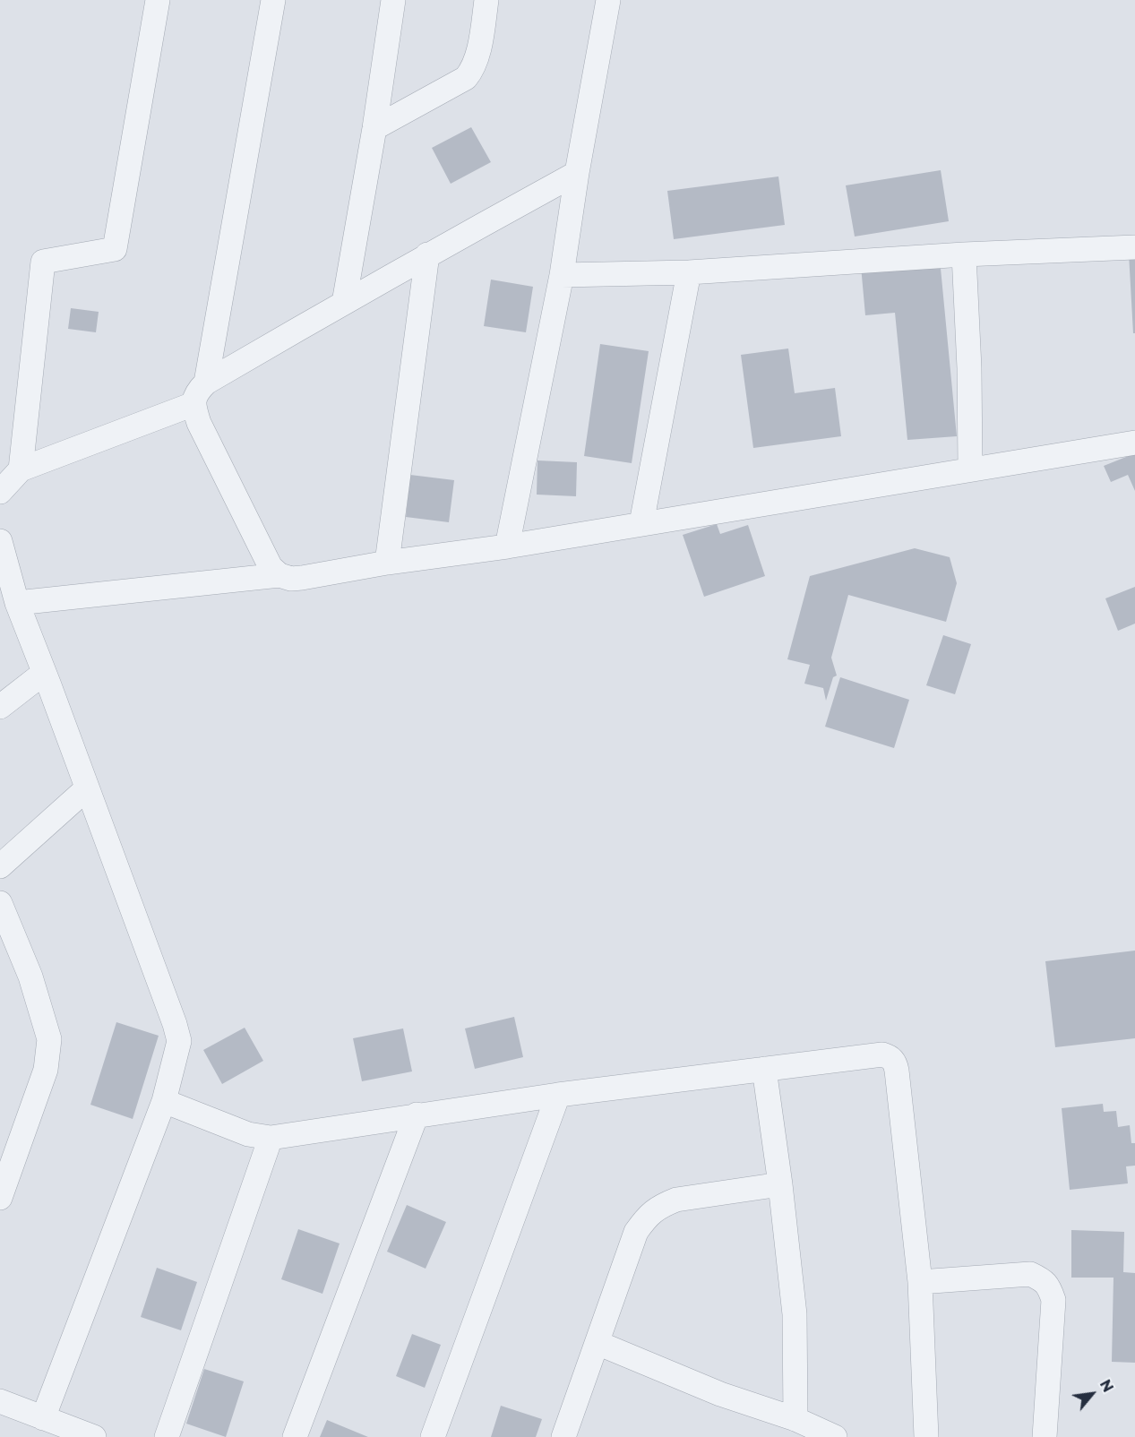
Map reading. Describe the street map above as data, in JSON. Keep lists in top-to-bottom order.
{
  "north": "top right"
}
